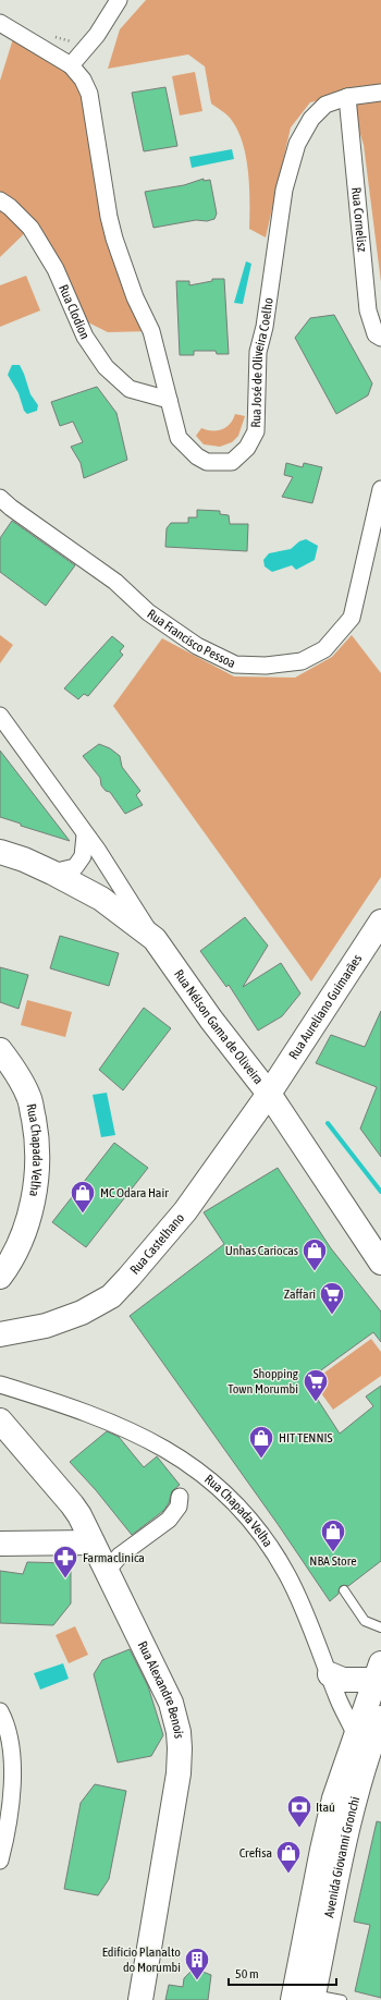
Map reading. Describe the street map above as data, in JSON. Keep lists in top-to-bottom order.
{
  "streets": {
    "street": [
      "Rua Cornelisz",
      "Rua Clodion",
      "Rua José de Oliveira Coelho",
      "Rua Francisco Pessoa",
      "Rua Aureliano Guimarães",
      "Rua Nélson Gama de Oliveira",
      "Rua Chapada Velha",
      "Rua Castelhano",
      "Rua Alexandre Benois",
      "Avenida Giovanni Gronchi"
    ]
  },
  "crossings": [
    ["Rua Cornelisz", "Rua José de Oliveira Coelho"],
    ["Rua Clodion", "Rua José de Oliveira Coelho"],
    ["Rua Aureliano Guimarães", "Rua Nélson Gama de Oliveira"],
    ["Rua Aureliano Guimarães", "Rua Castelhano"],
    ["Rua Nélson Gama de Oliveira", "Rua Castelhano"],
    ["Rua Chapada Velha", "Avenida Giovanni Gronchi"]
  ],
  "places": {
    "shop": [
      "MC Odara Hair",
      "Unhas Cariocas",
      "HIT TENNIS",
      "NBA Store",
      "Crefisa"
    ],
    "supermarket": ["Zaffari", "Shopping Town Morumbi"],
    "pharmacy": ["Farmaclinica"],
    "bank": ["Itaú"],
    "building": ["Edifício Planalto do Morumbi"]
  },
  "scale_bar": "50 m"
}
